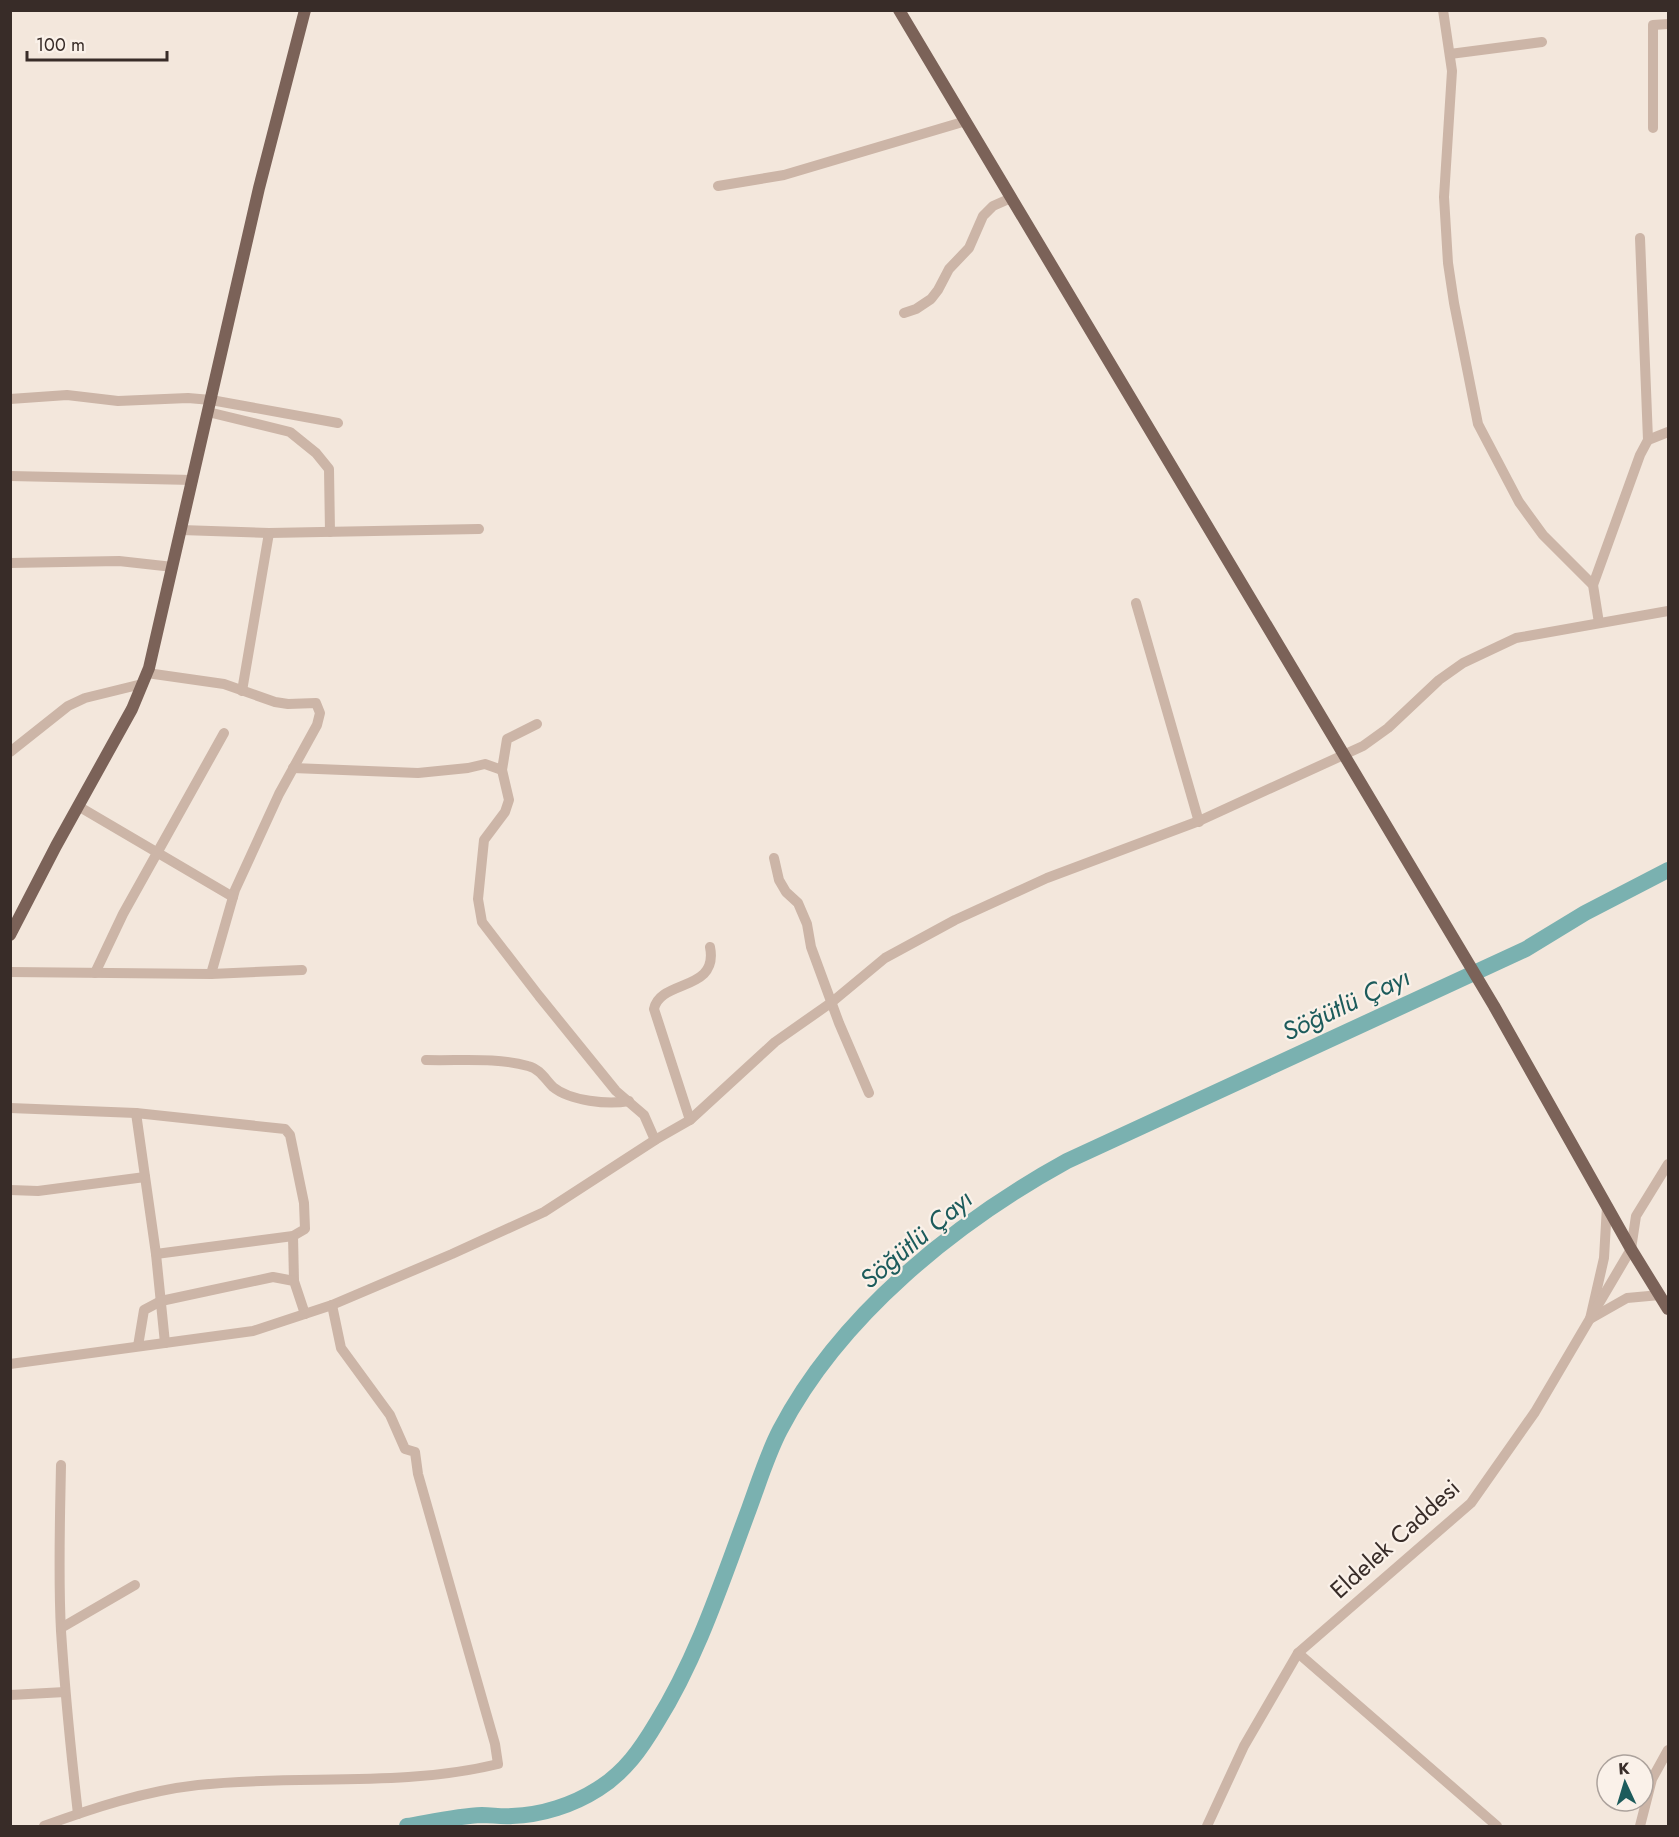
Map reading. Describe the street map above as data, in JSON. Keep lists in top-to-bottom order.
{
  "streets": {
    "street": ["Eldelek Caddesi"]
  },
  "water": ["Söğütlü Çayı"],
  "scale_bar": "100 m",
  "north": "top"
}
